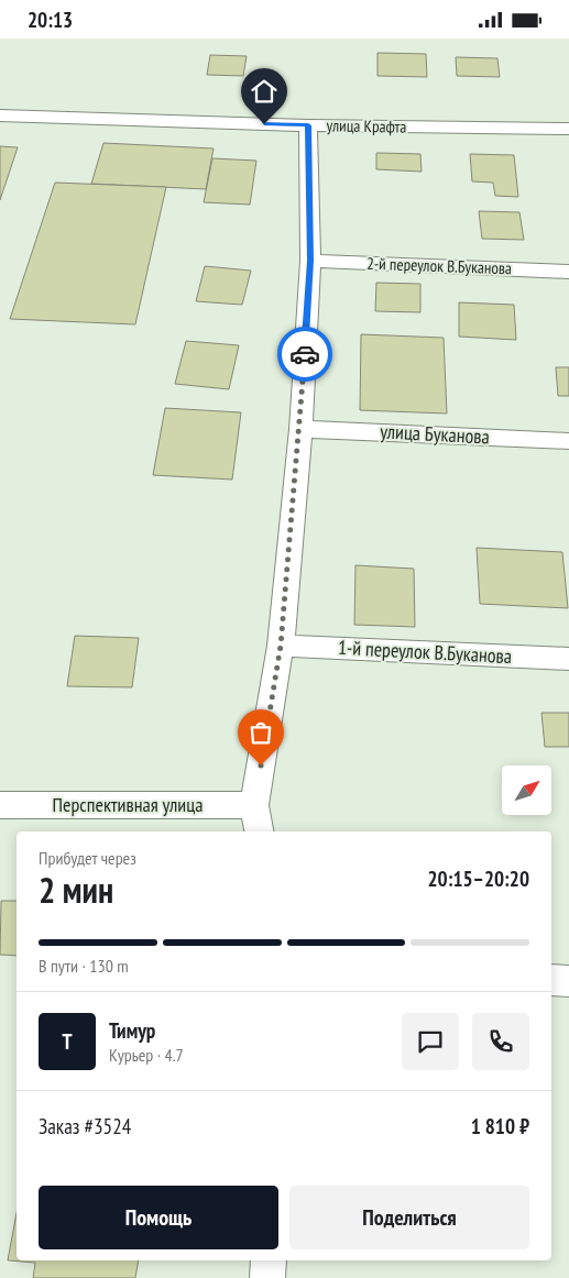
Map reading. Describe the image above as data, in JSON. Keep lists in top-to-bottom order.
{
  "streets": {
    "street": [
      "улица Крафта",
      "2-й переулок В.Буканова",
      "улица Буканова",
      "1-й переулок В.Буканова",
      "Перспективная улица"
    ]
  },
  "north": "top right",
  "page": {
    "status": "20:13",
    "heading": ["2 мин", "Прибудет через", "20:15–20:20"],
    "panel": [
      "Тимур",
      "Курьер · 4.7",
      "Заказ #3524",
      "1 810 ₽"
    ],
    "bar": "В пути · 130 m",
    "round": "Т",
    "buttons": ["Помощь", "Поделиться"]
  }
}
